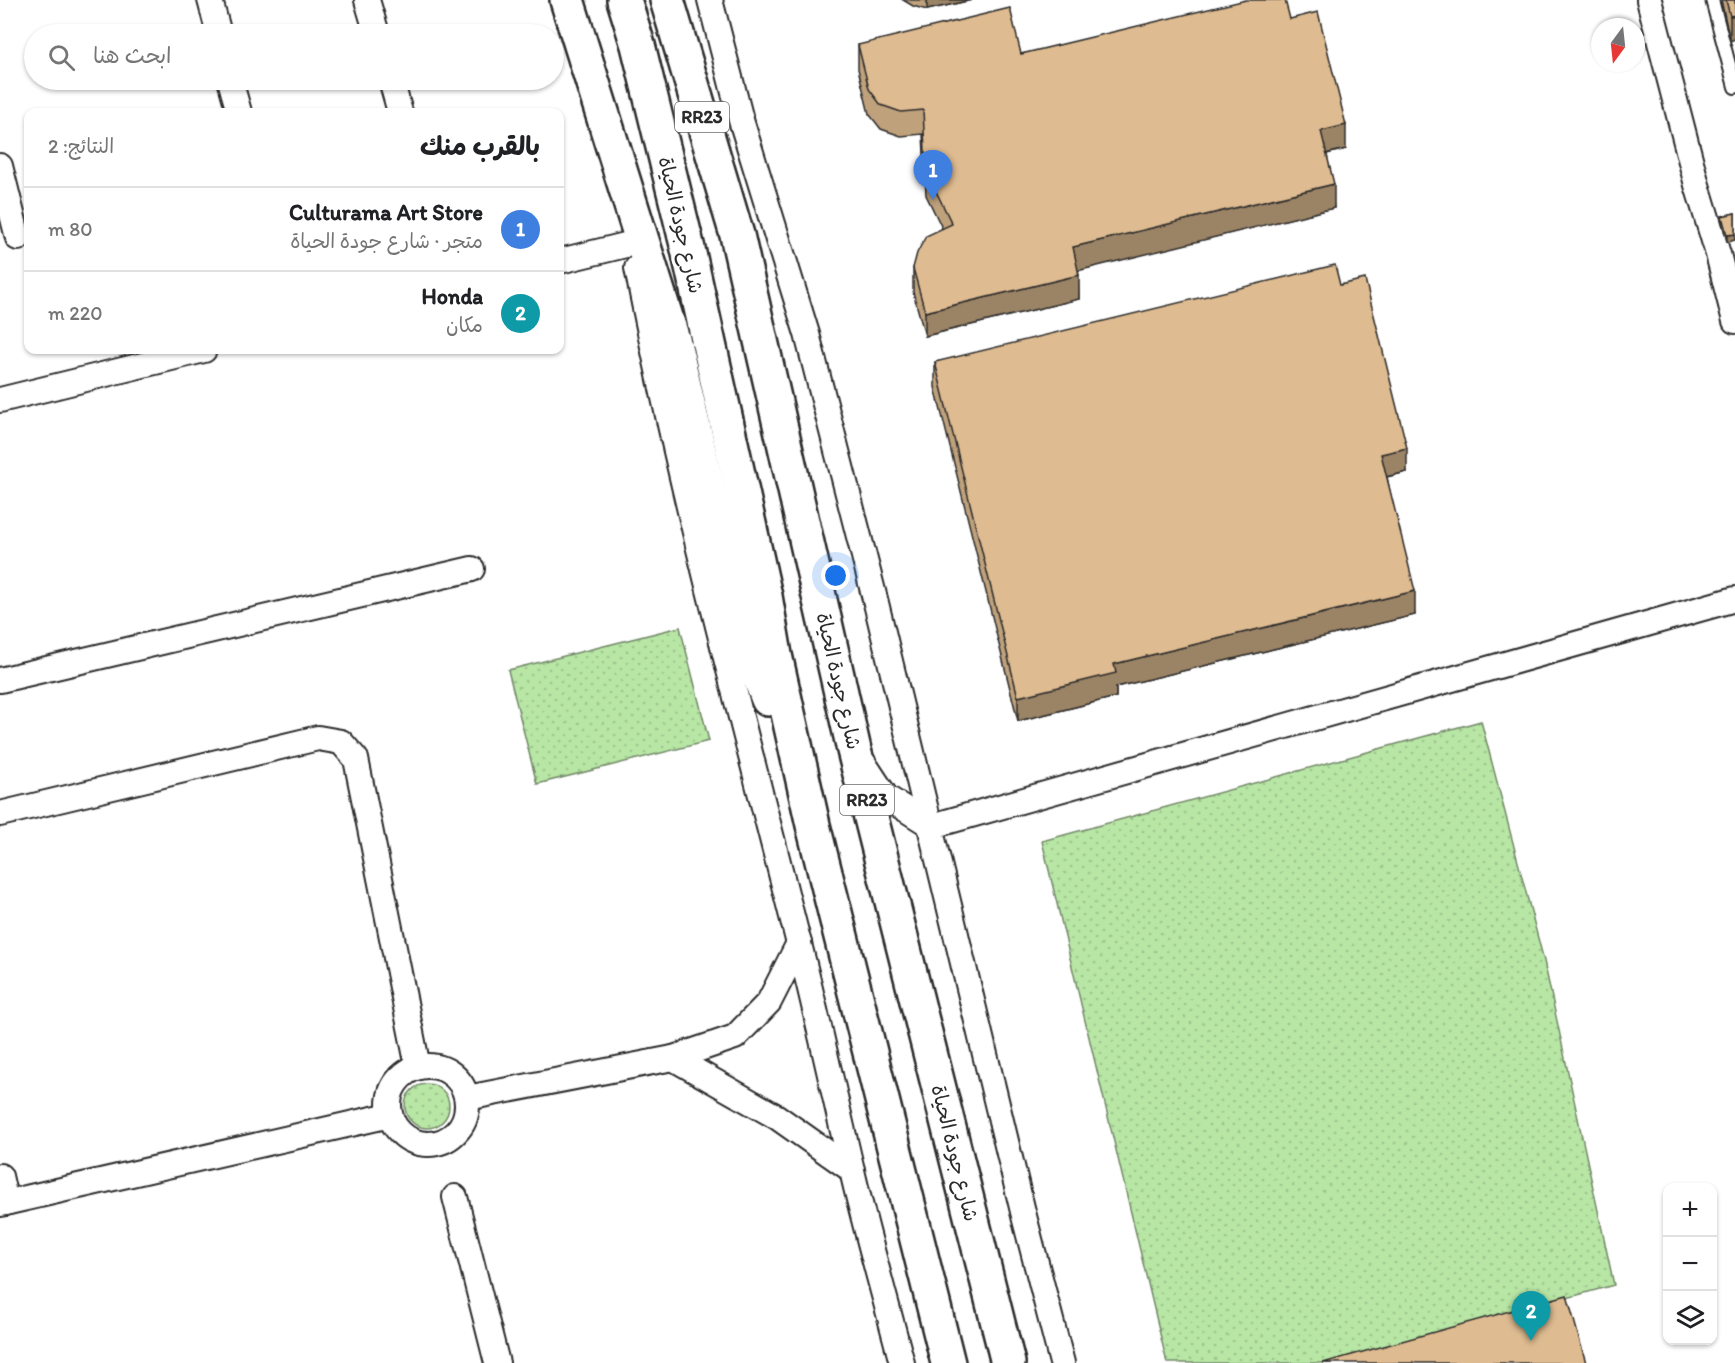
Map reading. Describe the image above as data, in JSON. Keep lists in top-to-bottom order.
{
  "streets": {
    "highway": ["RR23", "شارع جودة الحياة"]
  },
  "north": "bottom",
  "page": {
    "search": "ابحث هنا",
    "heading": ["بالقرب منك", "النتائج: 2"],
    "pins": ["1", "2"],
    "list": [
      {
        "mark": "1",
        "name": "Culturama Art Store",
        "note": "متجر · شارع جودة الحياة",
        "value": "80 m"
      },
      {
        "mark": "2",
        "name": "Honda",
        "note": "مكان",
        "value": "220 m"
      }
    ],
    "map_buttons": ["+", "−"]
  }
}
